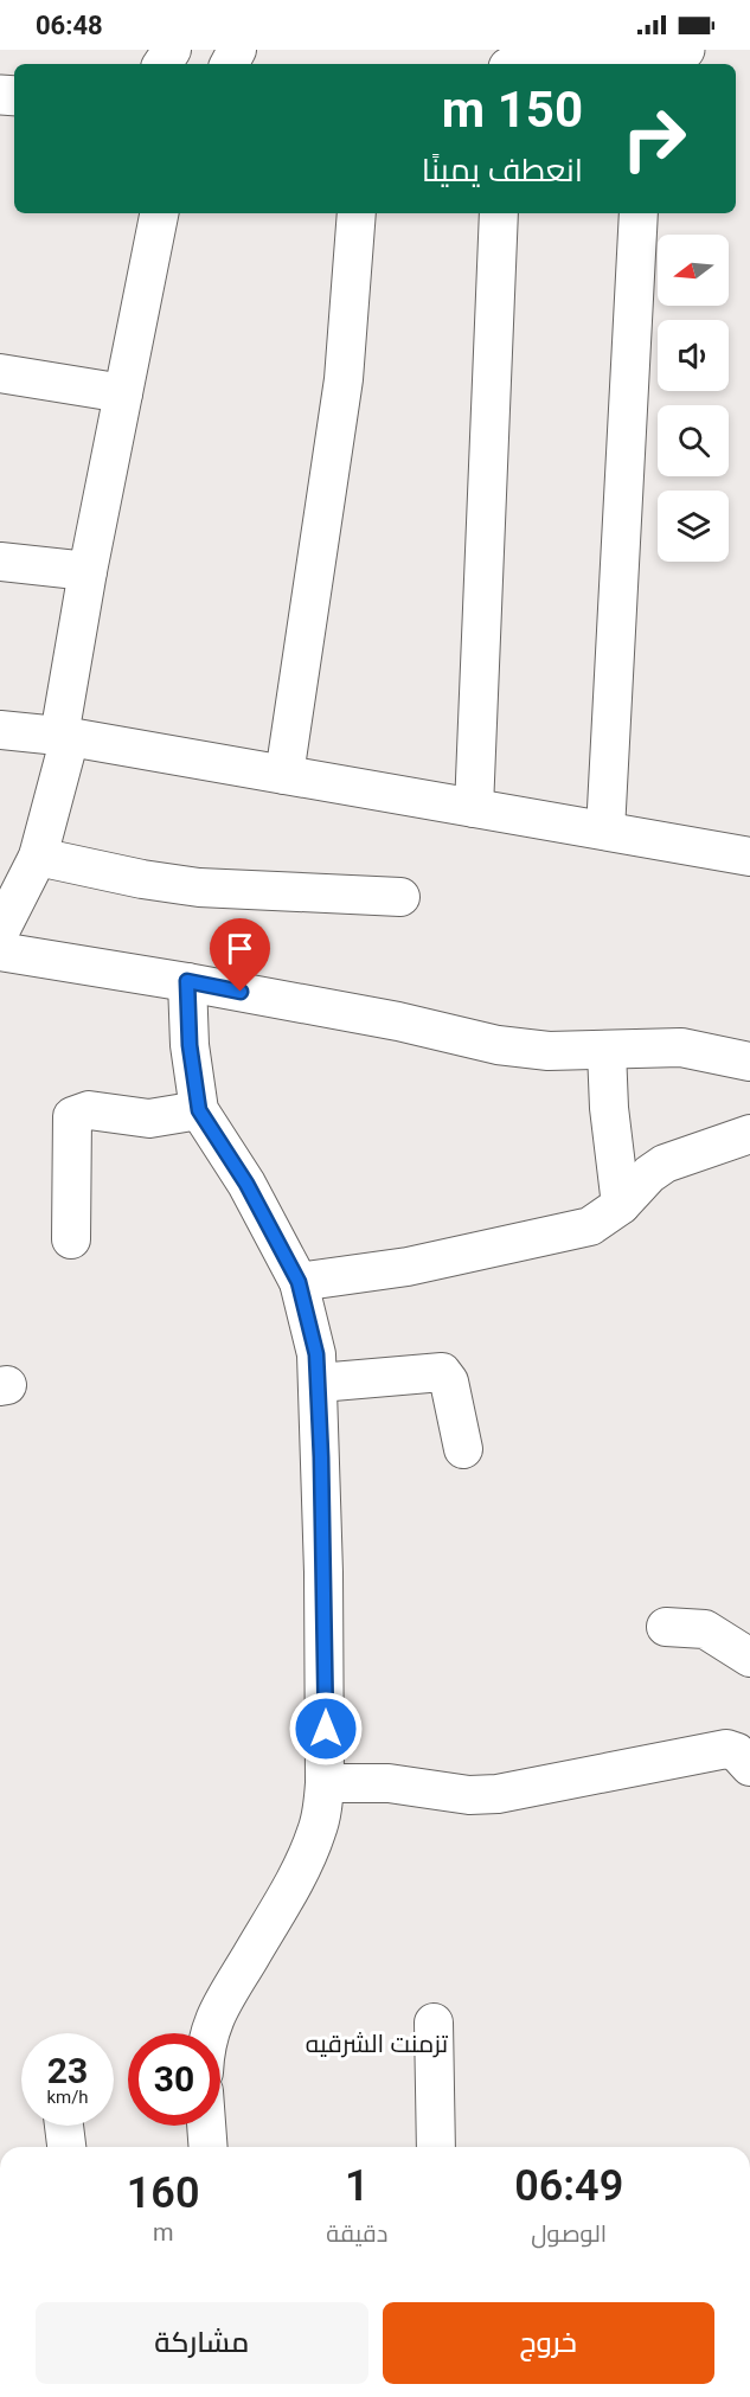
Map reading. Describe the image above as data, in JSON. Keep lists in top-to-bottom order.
{
  "districts": ["تزمنت الشرقيه"],
  "north": "left",
  "page": {
    "status": "06:48",
    "turn": ["150 m", "انعطف يمينًا"],
    "speed": "23 km/h",
    "limit": "30",
    "eta": [
      "06:49",
      "الوصول",
      "1",
      "دقيقة",
      "160",
      "m"
    ],
    "buttons": ["خروج", "مشاركة"]
  }
}
